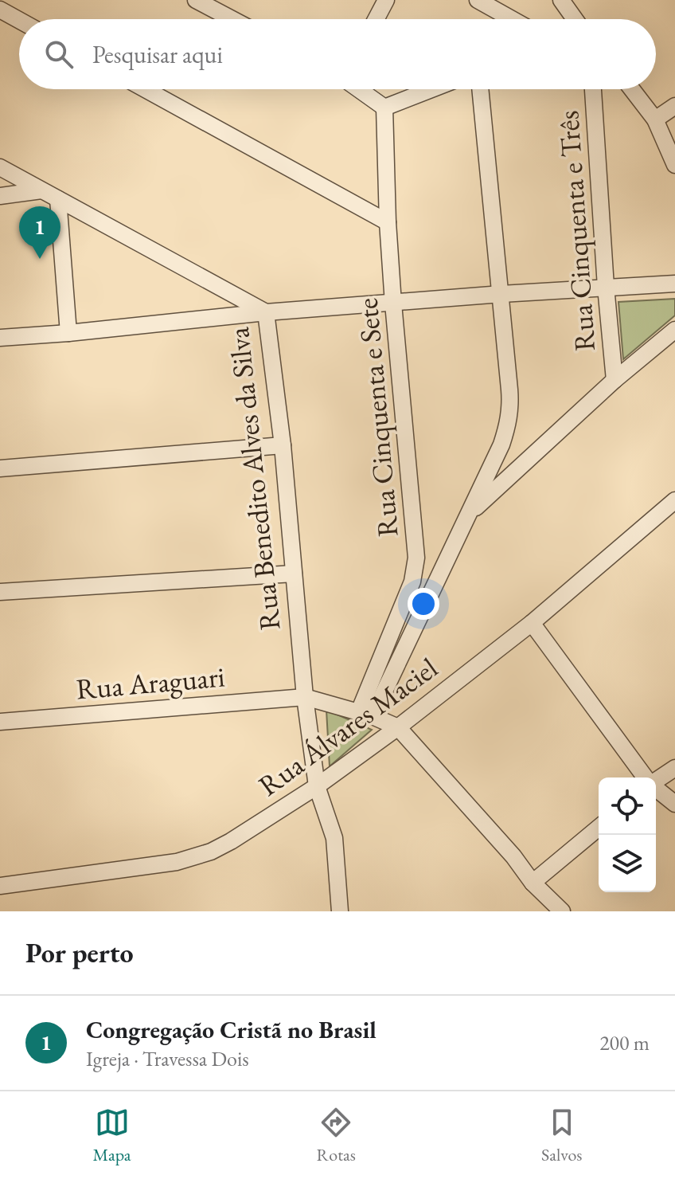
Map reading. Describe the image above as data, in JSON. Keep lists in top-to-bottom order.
{
  "streets": {
    "street": [
      "Rua Cinquenta e Três",
      "Rua Cinquenta e Sete",
      "Rua Benedito Alves da Silva",
      "Rua Araguari",
      "Rua Álvares Maciel"
    ]
  },
  "crossings": [
    ["Rua Cinquenta e Sete", "Rua Araguari"],
    ["Rua Benedito Alves da Silva", "Rua Araguari"],
    ["Rua Benedito Alves da Silva", "Rua Álvares Maciel"],
    ["Rua Araguari", "Rua Álvares Maciel"]
  ],
  "page": {
    "search": "Pesquisar aqui",
    "pins": "1",
    "heading": "Por perto",
    "list": [
      {
        "mark": "1",
        "name": "Congregação Cristã no Brasil",
        "note": "Igreja · Travessa Dois",
        "value": "200 m"
      }
    ],
    "nav": ["Mapa", "Rotas", "Salvos"]
  }
}
